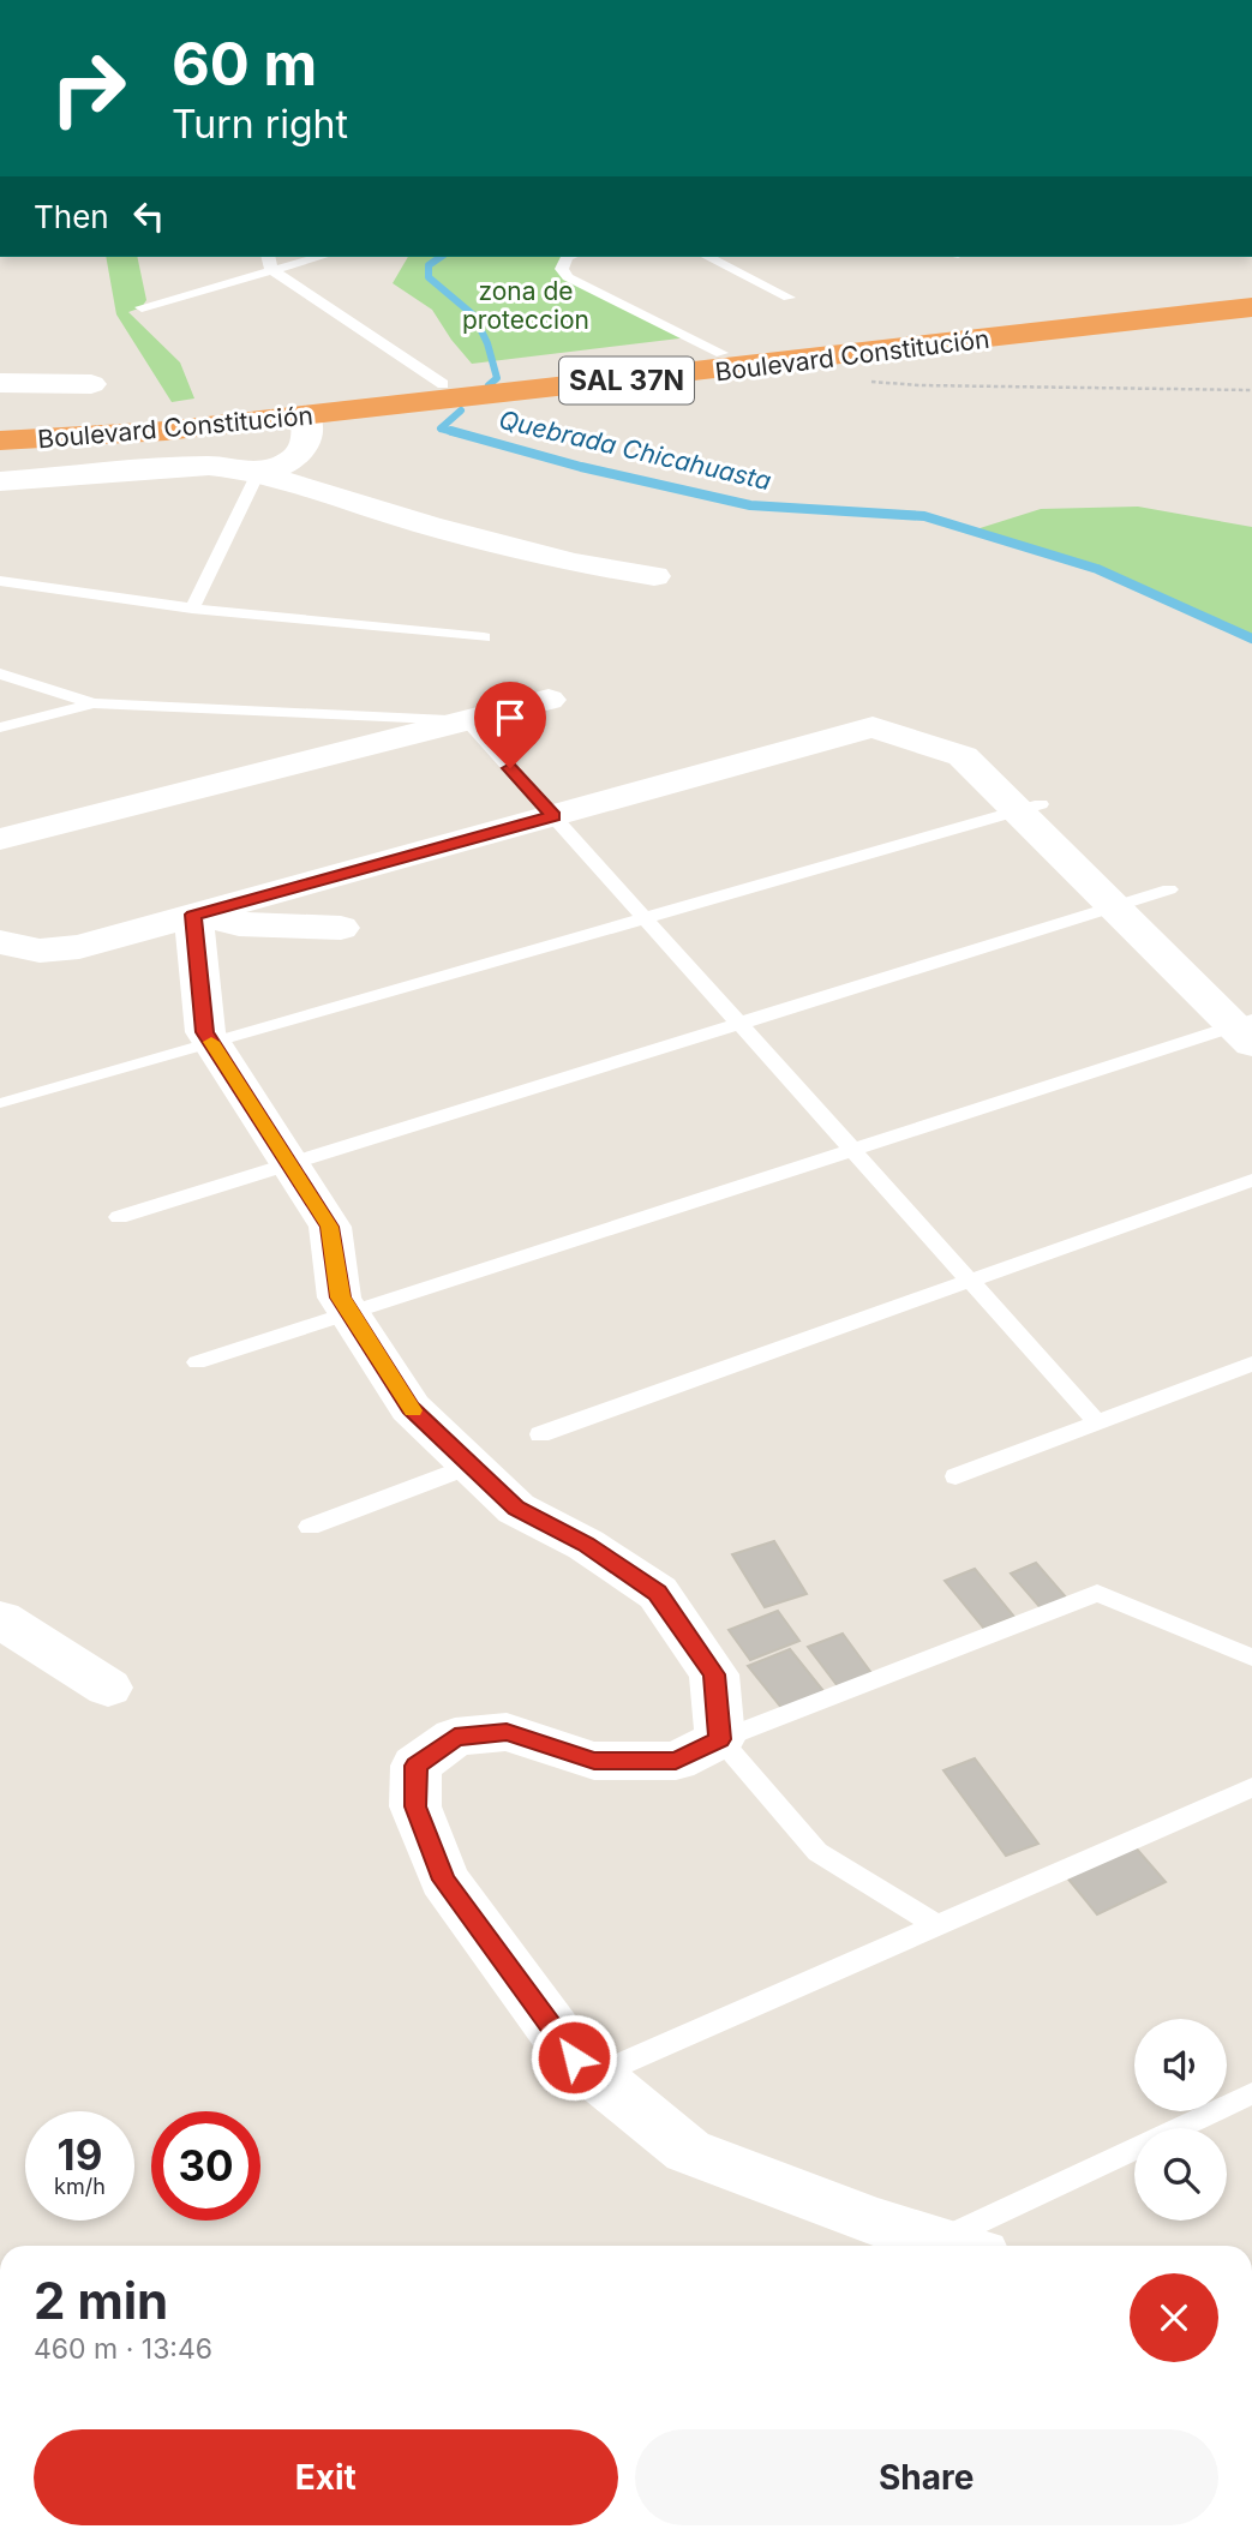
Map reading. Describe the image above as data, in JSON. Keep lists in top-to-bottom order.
{
  "streets": {
    "highway": ["Boulevard Constitución", "SAL 37N"]
  },
  "water": ["Quebrada Chicahuasta"],
  "parks": ["zona de proteccion"],
  "page": {
    "turn": ["60 m", "Turn right"],
    "then": "Then",
    "speed": "19 km/h",
    "limit": "30",
    "heading": ["2 min", "460 m · 13:46"],
    "buttons": ["Exit", "Share"]
  }
}
